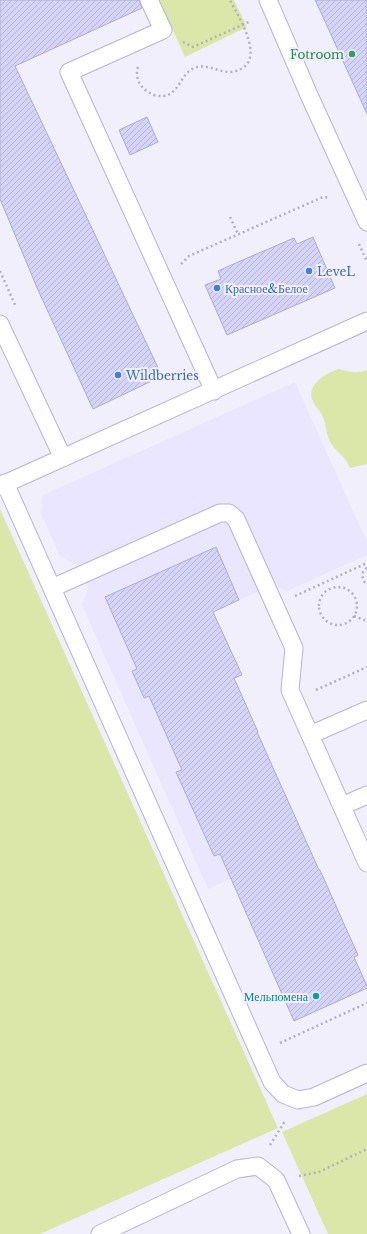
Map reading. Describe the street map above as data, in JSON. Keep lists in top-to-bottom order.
{
  "places": [
    "Fotroom",
    "LeveL",
    "Красное&Белое",
    "Wildberries",
    "Мельпомена"
  ]
}
